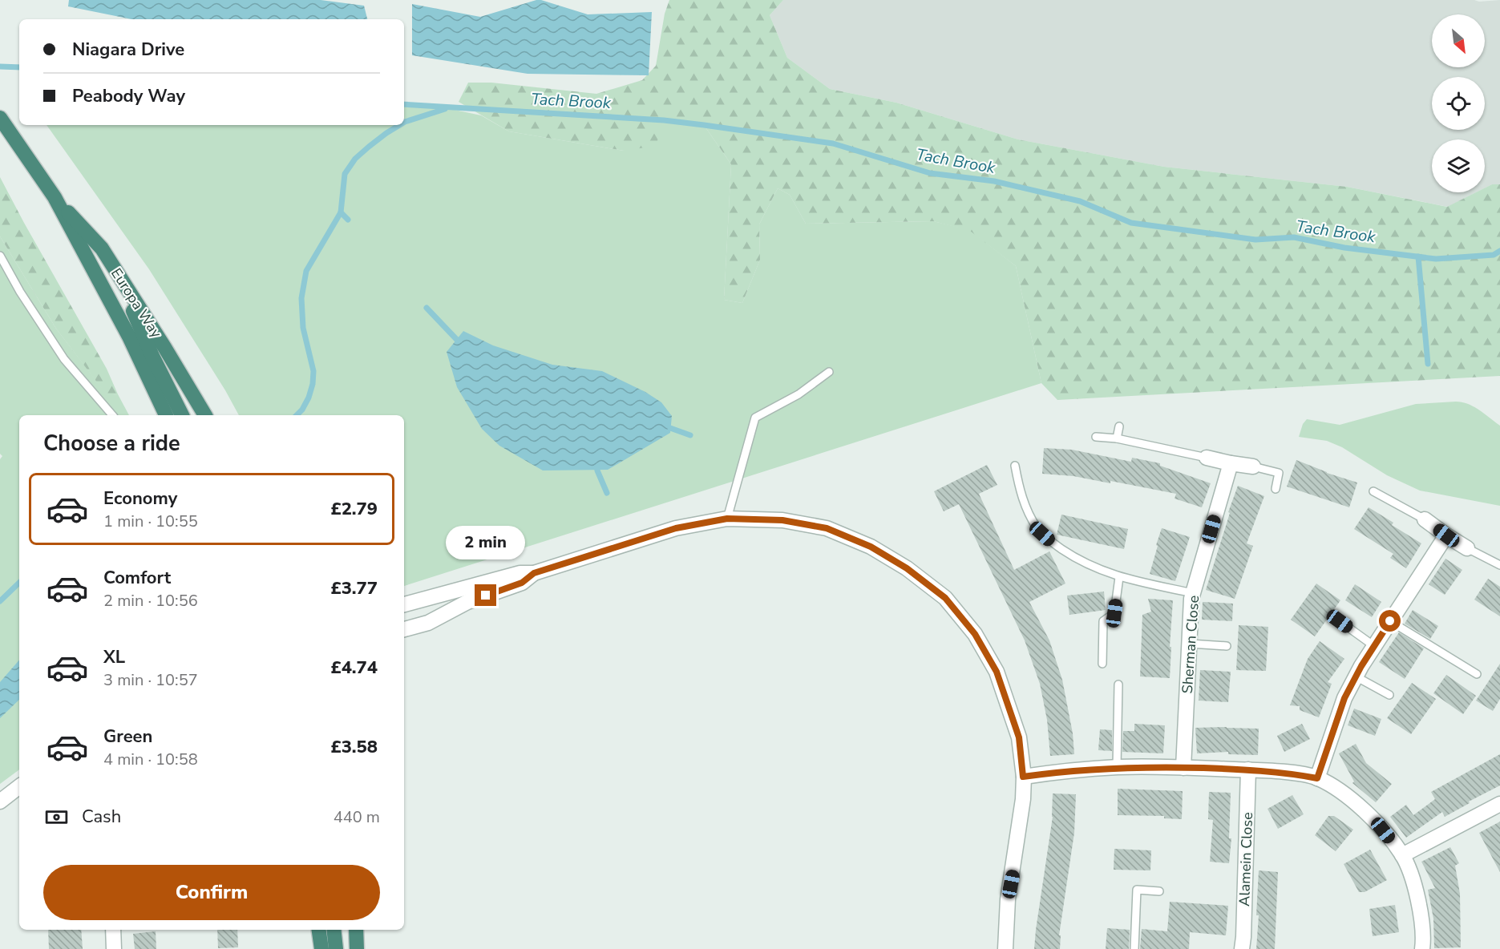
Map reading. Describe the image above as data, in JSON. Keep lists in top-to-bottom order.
{
  "streets": {
    "highway": ["Europa Way"],
    "street": ["Sherman Close", "Alamein Close"]
  },
  "water": ["Tach Brook"],
  "north": "bottom right",
  "page": {
    "banner": ["Niagara Drive", "Peabody Way"],
    "heading": "Choose a ride",
    "list": [
      {
        "name": "Economy",
        "note": "1 min · 10:55",
        "value": "£2.79"
      },
      {
        "name": "Comfort",
        "note": "2 min · 10:56",
        "value": "£3.77"
      },
      {
        "name": "XL",
        "note": "3 min · 10:57",
        "value": "£4.74"
      },
      {
        "name": "Green",
        "note": "4 min · 10:58",
        "value": "£3.58"
      }
    ],
    "bubble": "2 min",
    "pay": ["Cash", "440 m"],
    "buttons": "Confirm"
  }
}
